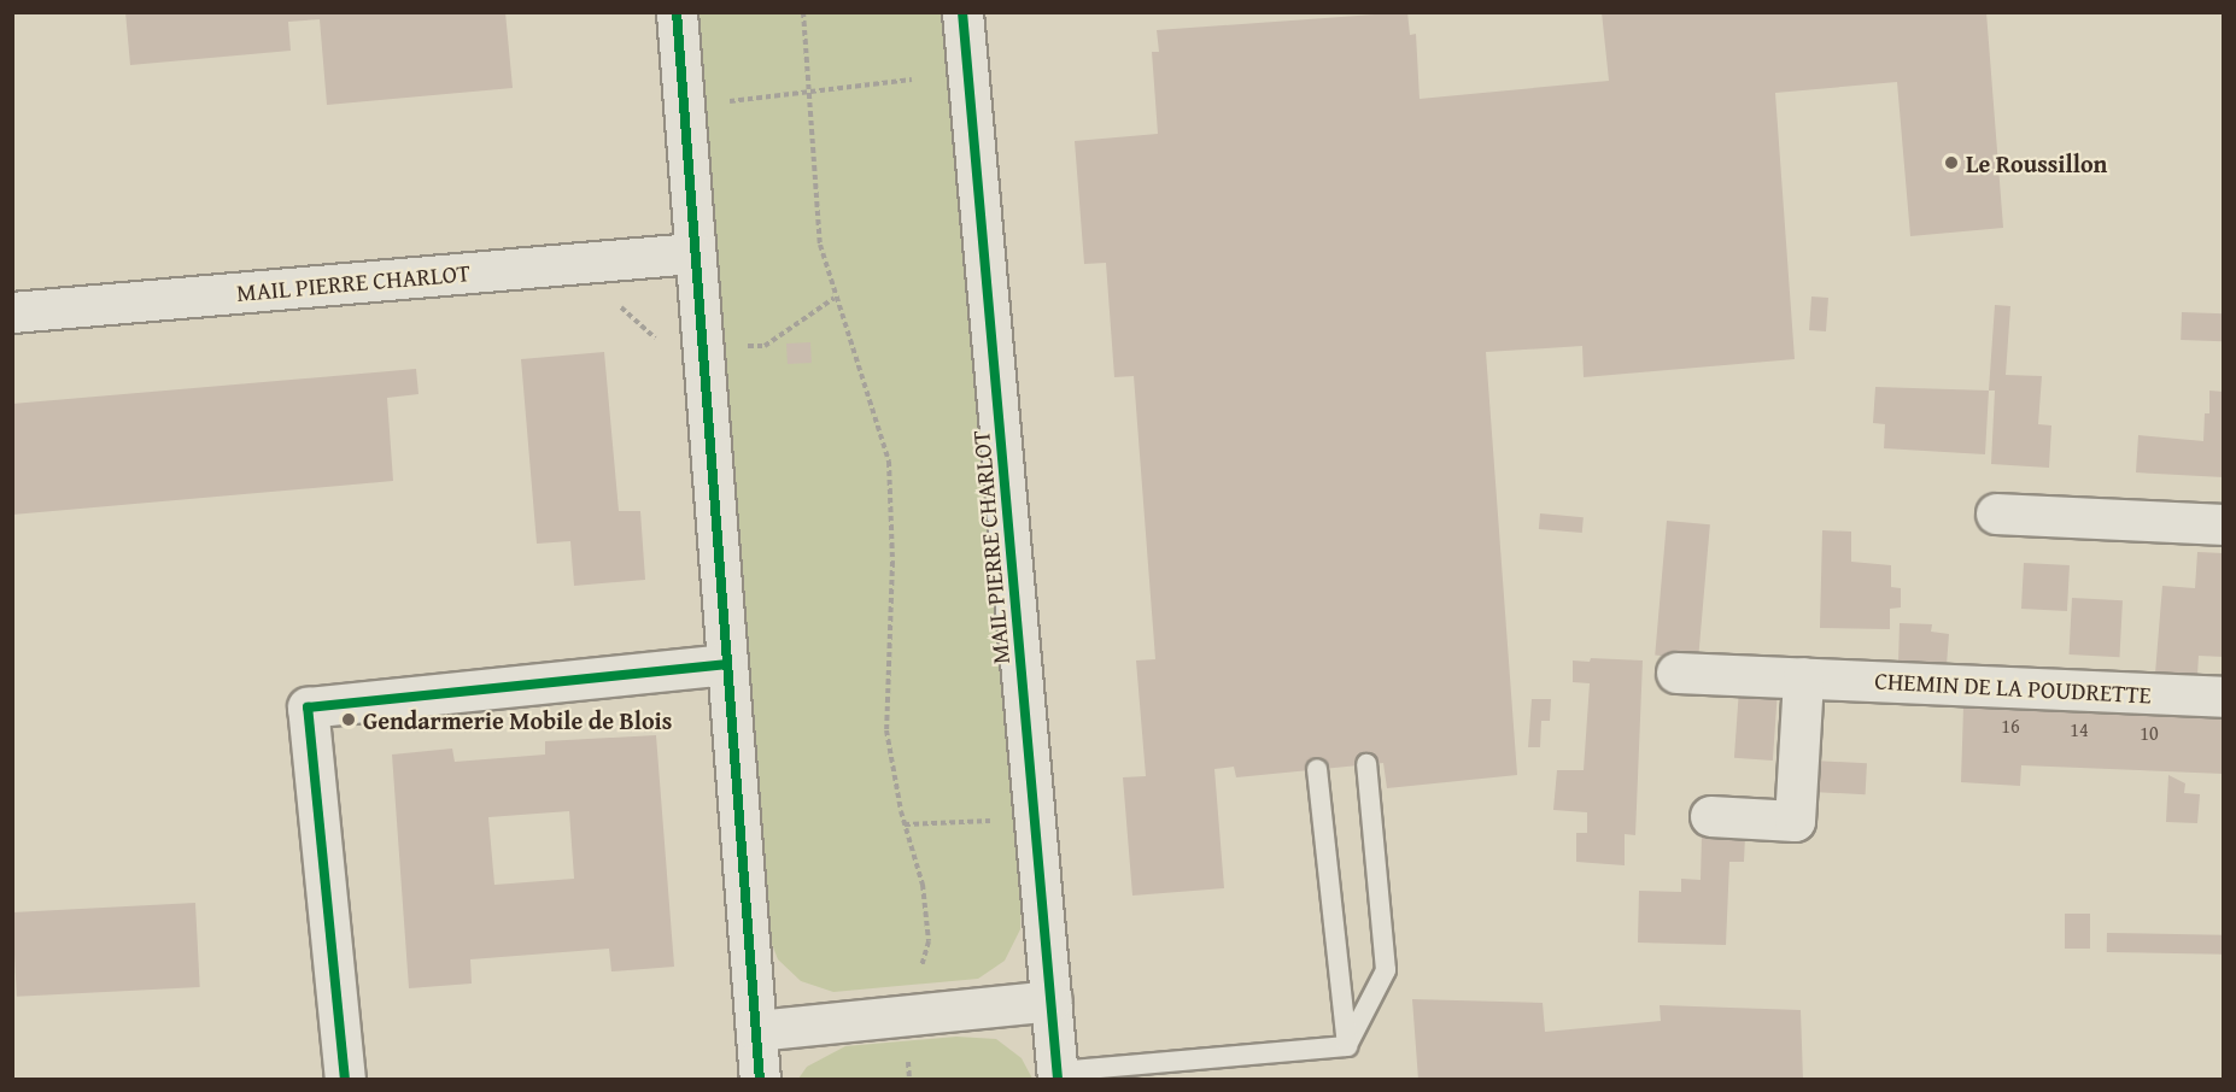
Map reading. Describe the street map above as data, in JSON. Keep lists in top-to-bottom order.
{
  "streets": {
    "street": ["MAIL PIERRE CHARLOT", "CHEMIN DE LA POUDRETTE"]
  },
  "places": ["Le Roussillon", "Gendarmerie Mobile de Blois"],
  "house_numbers": ["16", "14", "10"]
}
